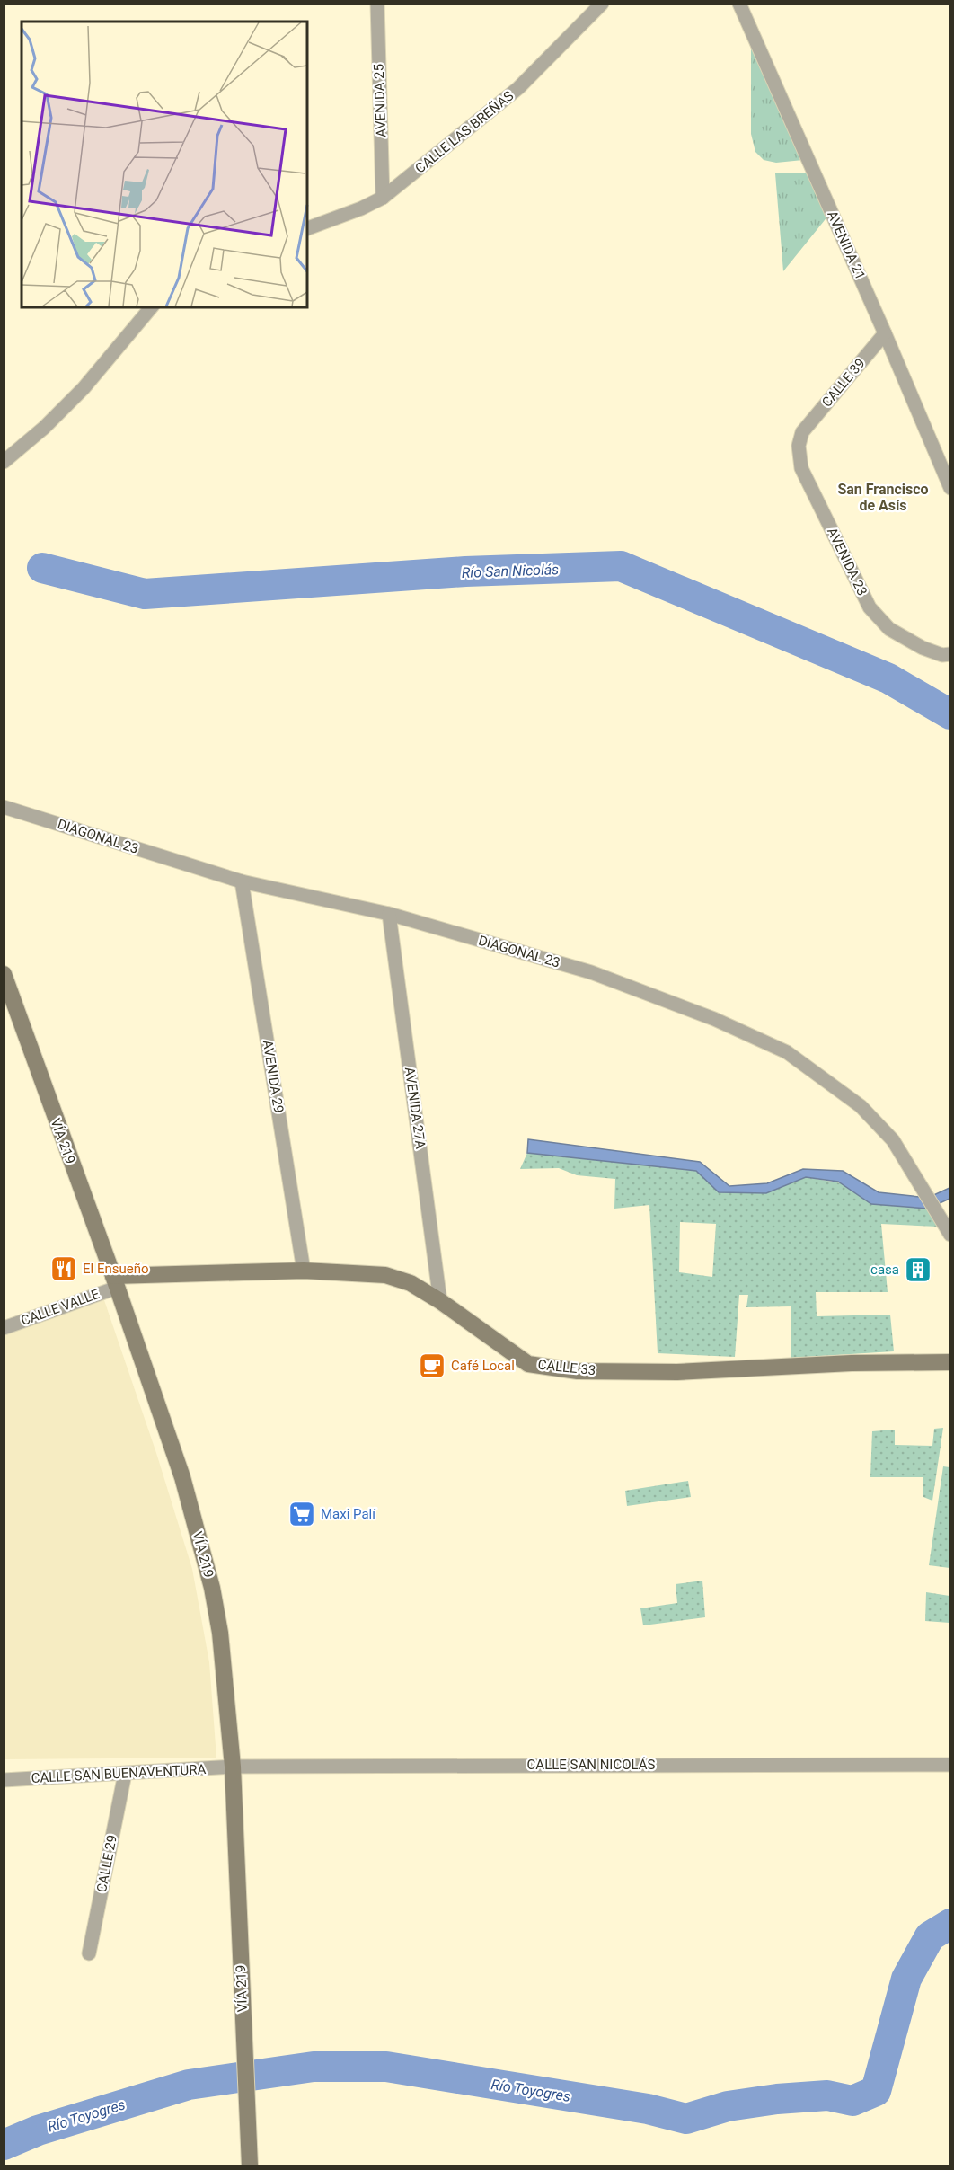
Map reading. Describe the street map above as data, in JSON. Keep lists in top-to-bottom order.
{
  "streets": {
    "main road": ["VÍA 219", "CALLE 33"],
    "street": [
      "AVENIDA 25",
      "CALLE LAS BREÑAS",
      "AVENIDA 21",
      "CALLE 39",
      "AVENIDA 23",
      "DIAGONAL 23",
      "AVENIDA 29",
      "AVENIDA 27A",
      "CALLE VALLE",
      "CALLE SAN NICOLÁS",
      "CALLE SAN BUENAVENTURA",
      "CALLE 29"
    ]
  },
  "crossings": [
    ["AVENIDA 25", "CALLE LAS BREÑAS"],
    ["AVENIDA 21", "CALLE 39"],
    ["CALLE 39", "AVENIDA 23"],
    ["DIAGONAL 23", "AVENIDA 29"],
    ["DIAGONAL 23", "AVENIDA 27A"],
    ["AVENIDA 29", "CALLE 33"],
    ["AVENIDA 27A", "CALLE 33"],
    ["VÍA 219", "CALLE VALLE"],
    ["VÍA 219", "CALLE 33"],
    ["VÍA 219", "CALLE SAN NICOLÁS"],
    ["VÍA 219", "CALLE SAN BUENAVENTURA"],
    ["CALLE VALLE", "CALLE 33"],
    ["CALLE SAN NICOLÁS", "CALLE SAN BUENAVENTURA"],
    ["CALLE SAN BUENAVENTURA", "CALLE 29"]
  ],
  "districts": ["San Francisco de Asís"],
  "water": ["Río San Nicolás", "Río Toyogres"],
  "places": {
    "restaurant": ["El Ensueño"],
    "building": ["casa"],
    "cafe": ["Café Local"],
    "supermarket": ["Maxi Palí"]
  }
}
